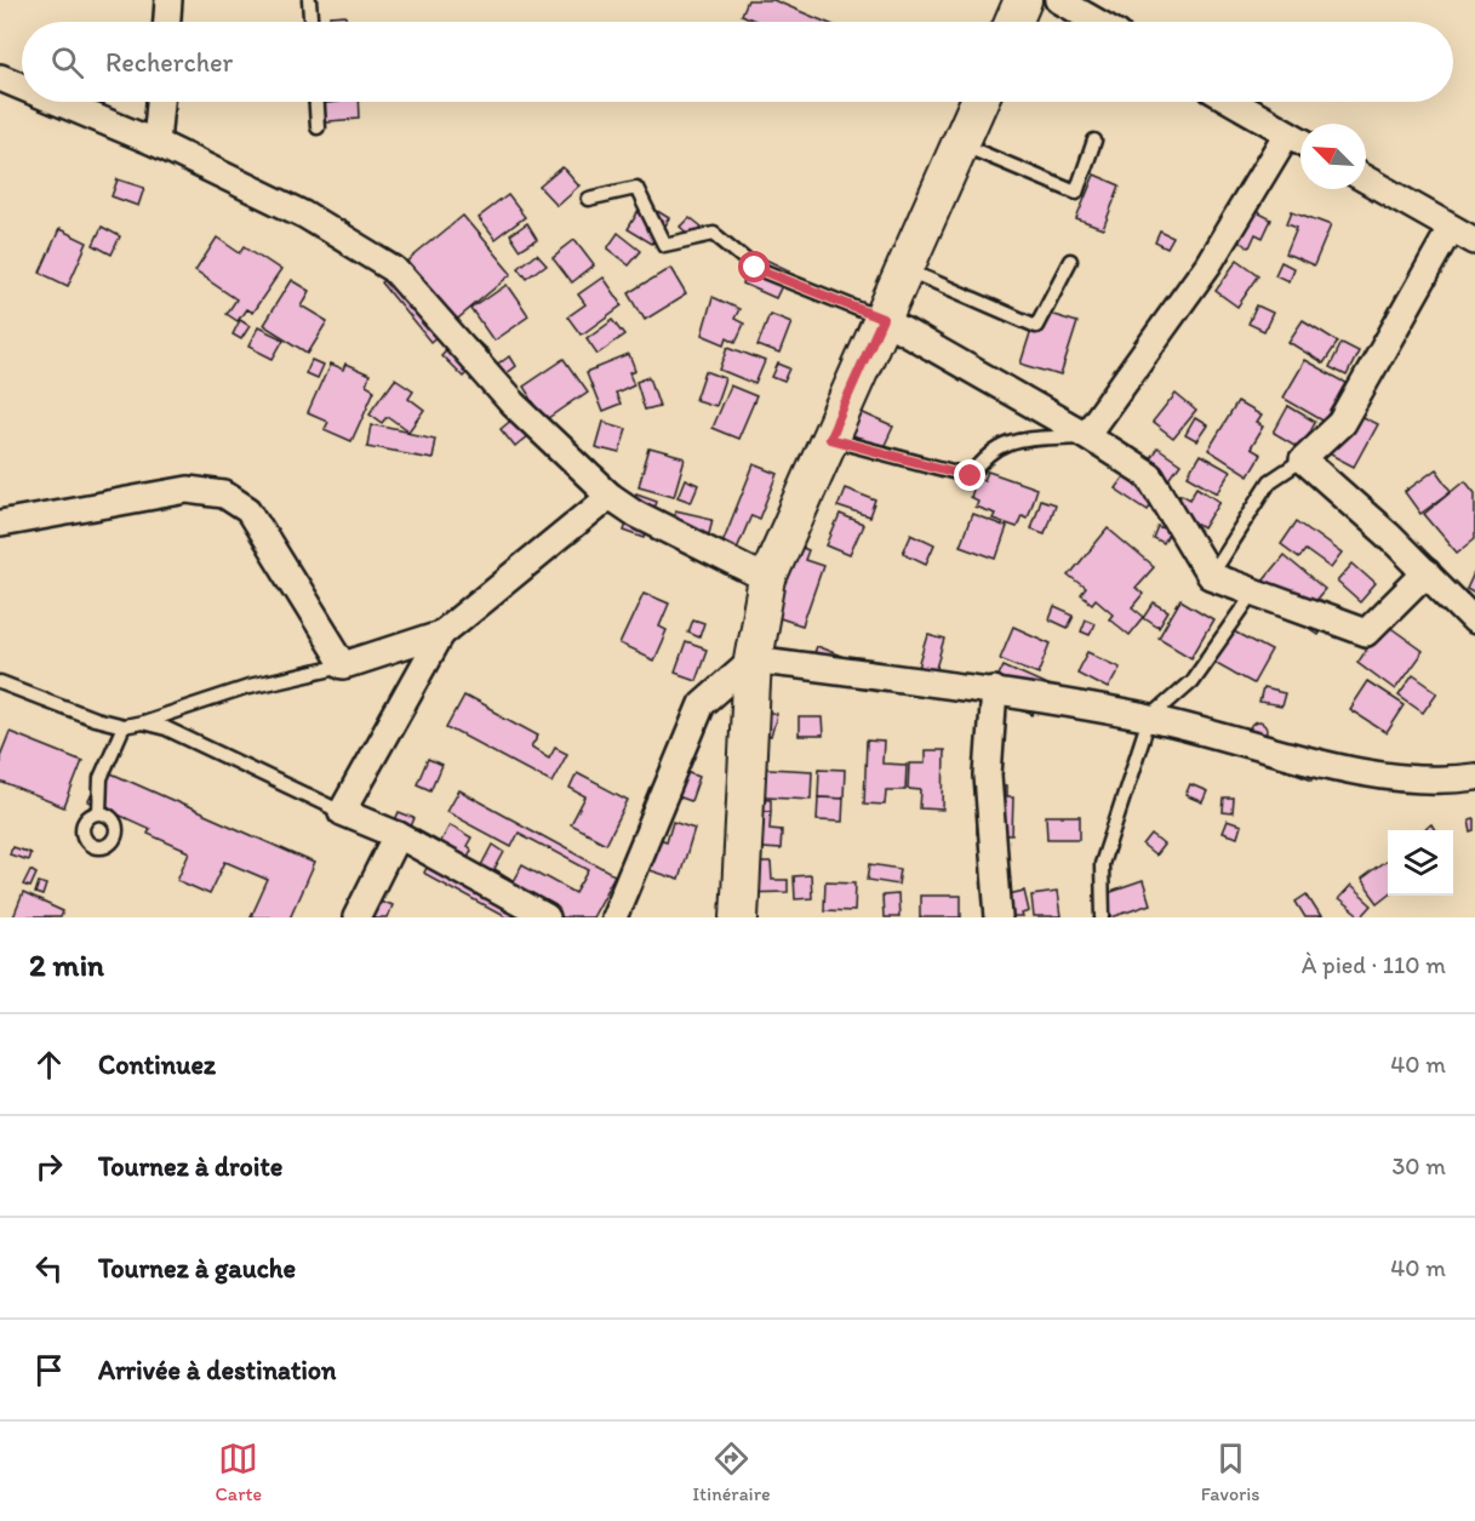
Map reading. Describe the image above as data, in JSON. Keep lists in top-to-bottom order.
{
  "north": "top left",
  "page": {
    "search": "Rechercher",
    "heading": ["2 min", "À pied · 110 m"],
    "list": [
      ["Continuez", "40 m"],
      ["Tournez à droite", "30 m"],
      ["Tournez à gauche", "40 m"],
      "Arrivée à destination"
    ],
    "nav": ["Carte", "Itinéraire", "Favoris"]
  }
}
